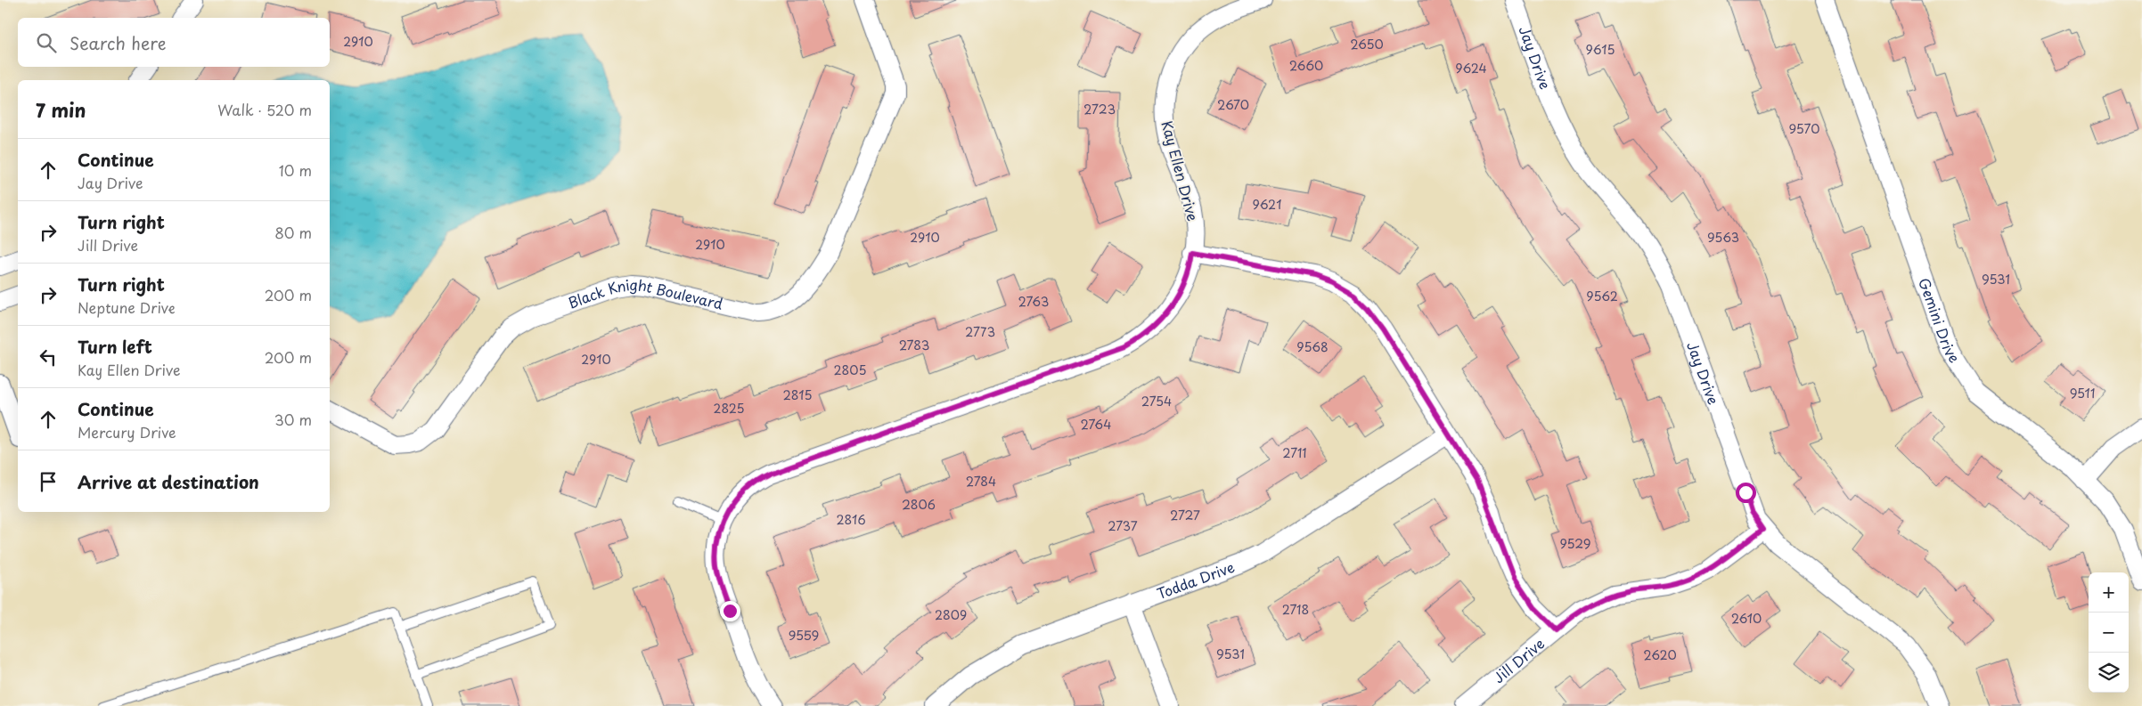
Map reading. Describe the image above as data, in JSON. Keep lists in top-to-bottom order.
{
  "streets": {
    "street": [
      "Jay Drive",
      "Kay Ellen Drive",
      "Black Knight Boulevard",
      "Gemini Drive",
      "Todda Drive",
      "Jill Drive"
    ]
  },
  "crossings": [
    ["Jay Drive", "Jill Drive"]
  ],
  "house_numbers": [
    "2910",
    "2650",
    "9615",
    "2660",
    "9624",
    "2670",
    "2723",
    "9570",
    "9621",
    "2910",
    "9563",
    "2910",
    "9531",
    "9562",
    "2763",
    "2773",
    "2783",
    "9568",
    "2910",
    "2805",
    "9511",
    "2815",
    "2754",
    "2825",
    "2764",
    "2711",
    "2784",
    "2806",
    "2727",
    "2816",
    "2737",
    "9529",
    "2718",
    "2809",
    "2610",
    "9559",
    "9531",
    "2620"
  ],
  "page": {
    "search": "Search here",
    "heading": ["7 min", "Walk · 520 m"],
    "list": [
      ["Continue", "Jay Drive", "10 m"],
      ["Turn right", "Jill Drive", "80 m"],
      ["Turn right", "Neptune Drive", "200 m"],
      ["Turn left", "Kay Ellen Drive", "200 m"],
      ["Continue", "Mercury Drive", "30 m"],
      "Arrive at destination"
    ],
    "map_buttons": ["+", "−"]
  }
}
